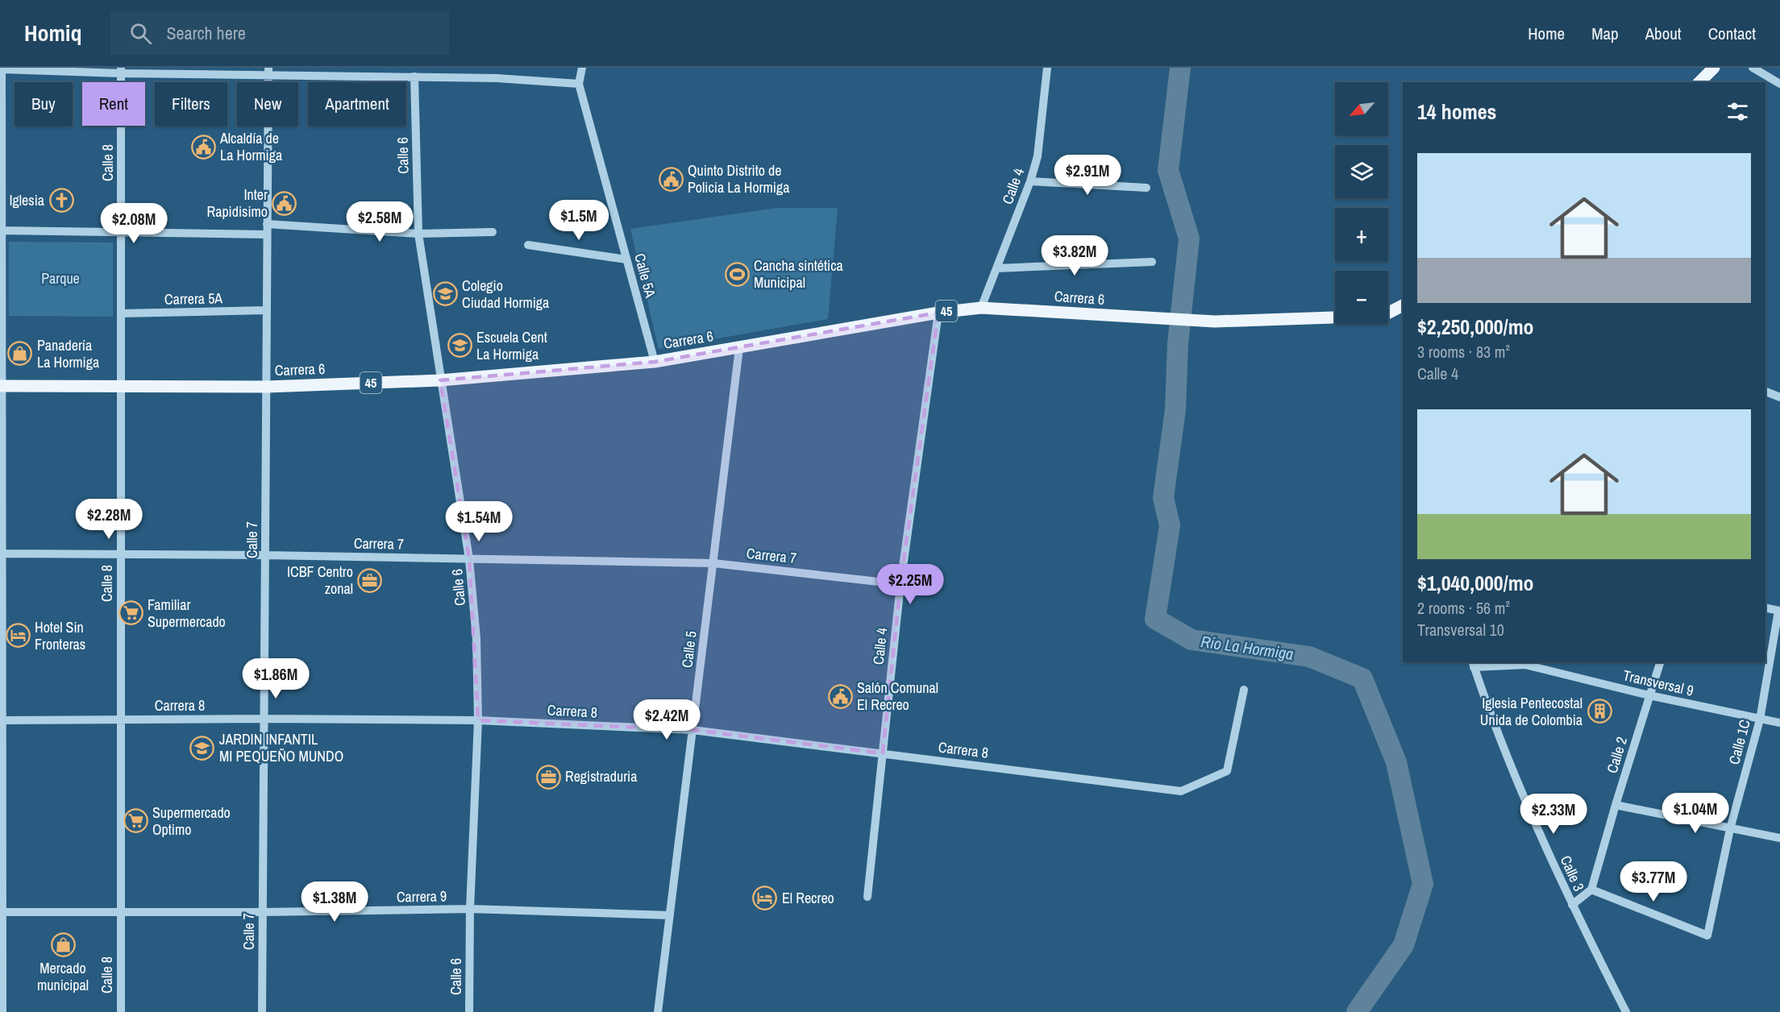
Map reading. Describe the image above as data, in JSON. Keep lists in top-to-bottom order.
{
  "streets": {
    "main road": ["Carrera 6", "45"],
    "street": [
      "Calle 6",
      "Calle 8",
      "Calle 4",
      "Calle 5A",
      "Carrera 5A",
      "Calle 7",
      "Carrera 7",
      "Calle 5",
      "Transversal 9",
      "Carrera 8",
      "Calle 1C",
      "Calle 2",
      "Calle 3",
      "Carrera 9"
    ]
  },
  "crossings": [
    ["Calle 6", "Carrera 6"],
    ["Calle 6", "Carrera 7"],
    ["Calle 6", "Carrera 8"],
    ["Calle 6", "Carrera 9"],
    ["Calle 8", "Carrera 6"],
    ["Calle 8", "Carrera 5A"],
    ["Calle 8", "Carrera 7"],
    ["Calle 8", "Carrera 8"],
    ["Calle 8", "Carrera 9"],
    ["Calle 4", "Carrera 6"],
    ["Calle 4", "Carrera 7"],
    ["Calle 4", "Carrera 8"],
    ["Calle 5A", "Carrera 6"],
    ["Carrera 6", "Calle 7"],
    ["Carrera 6", "Calle 5"],
    ["Carrera 5A", "Calle 7"],
    ["Calle 7", "Carrera 7"],
    ["Calle 7", "Carrera 8"],
    ["Calle 7", "Carrera 9"],
    ["Carrera 7", "Calle 5"],
    ["Calle 5", "Carrera 8"],
    ["Calle 5", "Carrera 9"],
    ["Transversal 9", "Calle 1C"],
    ["Transversal 9", "Calle 2"],
    ["Transversal 9", "Calle 3"],
    ["Calle 1C", "Calle 2"]
  ],
  "water": ["Río La Hormiga"],
  "parks": ["Parque"],
  "places": {
    "public building": [
      "Alcaldía de La Hormiga",
      "Quinto Distrito de Policía La Hormiga",
      "Inter Rapidisimo",
      "Salón Comunal El Recreo"
    ],
    "church": ["Iglesia"],
    "sports": ["Cancha sintética Municipal"],
    "school or university": ["Colegio Ciudad Hormiga", "Escuela Cent La Hormiga", "JARDIN INFANTIL MI PEQUEÑO MUNDO"],
    "shop": ["Panadería La Hormiga", "Mercado municipal"],
    "office": ["ICBF Centro zonal", "Registraduria"],
    "supermarket": ["Familiar Supermercado", "Supermercado Optimo"],
    "hotel": ["Hotel Sin Fronteras", "El Recreo"],
    "building": ["Iglesia Pentecostal Unida de Colombia"]
  },
  "north": "bottom left",
  "page": {
    "header": "Homiq",
    "search": "Search here",
    "nav": [
      "Home",
      "Map",
      "About",
      "Contact"
    ],
    "map_buttons": ["+", "−"],
    "chip": [
      "Buy",
      "Rent",
      "Filters",
      "New",
      "Apartment"
    ],
    "heading": "14 homes",
    "list": [
      {
        "name": "$2,250,000/mo",
        "note": "3 rooms · 83 m² · Calle 4"
      },
      {
        "name": "$1,040,000/mo",
        "note": "2 rooms · 56 m² · Transversal 10"
      }
    ],
    "price": [
      "$2.91M",
      "$1.5M",
      "$2.58M",
      "$2.08M",
      "$3.82M",
      "$2.28M",
      "$1.54M",
      "$2.25M",
      "$1.86M",
      "$2.42M",
      "$1.04M",
      "$2.33M",
      "$3.77M",
      "$1.38M"
    ]
  }
}
